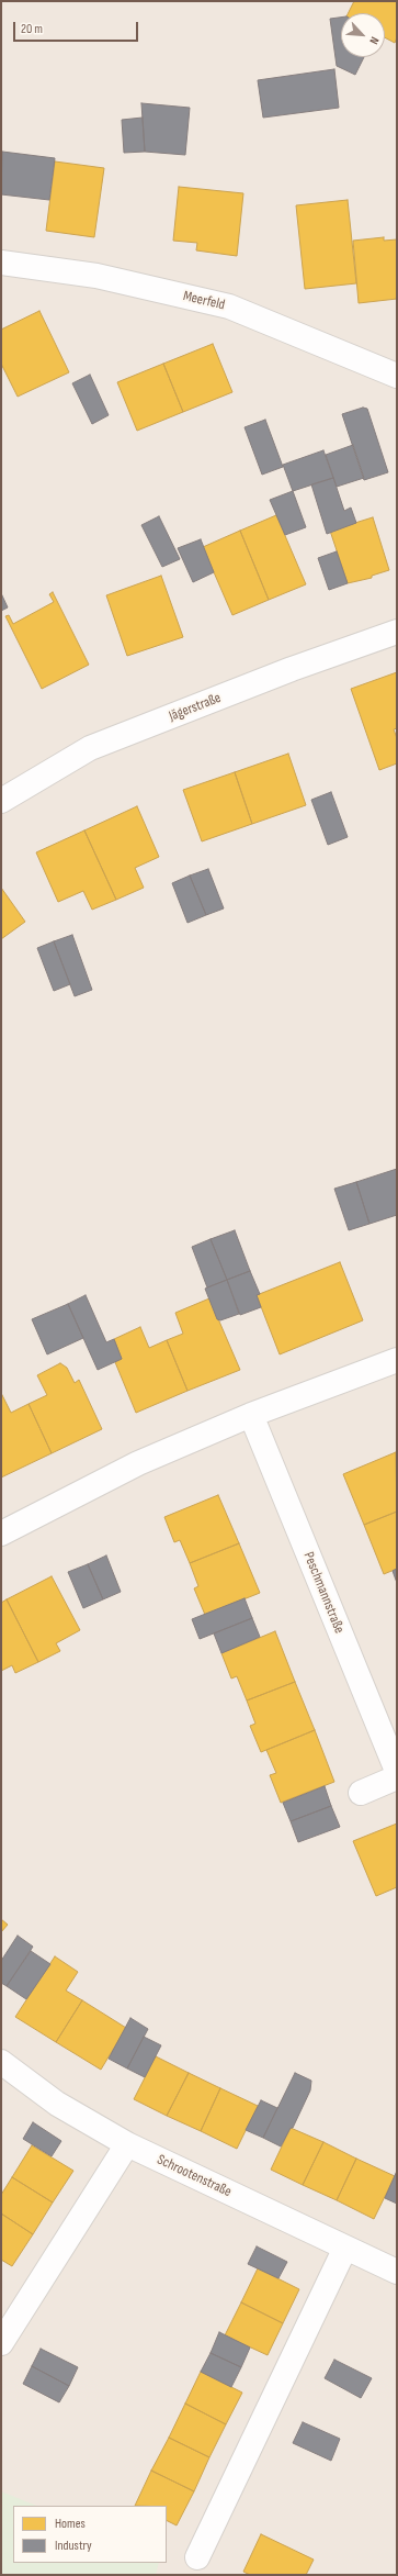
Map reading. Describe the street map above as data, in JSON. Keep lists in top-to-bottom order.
{
  "streets": {
    "street": [
      "Meerfeld",
      "Jägerstraße",
      "Peschmannstraße",
      "Schrootenstraße"
    ]
  },
  "legend": ["Homes", "Industry"],
  "scale_bar": "20 m",
  "north": "bottom right"
}
